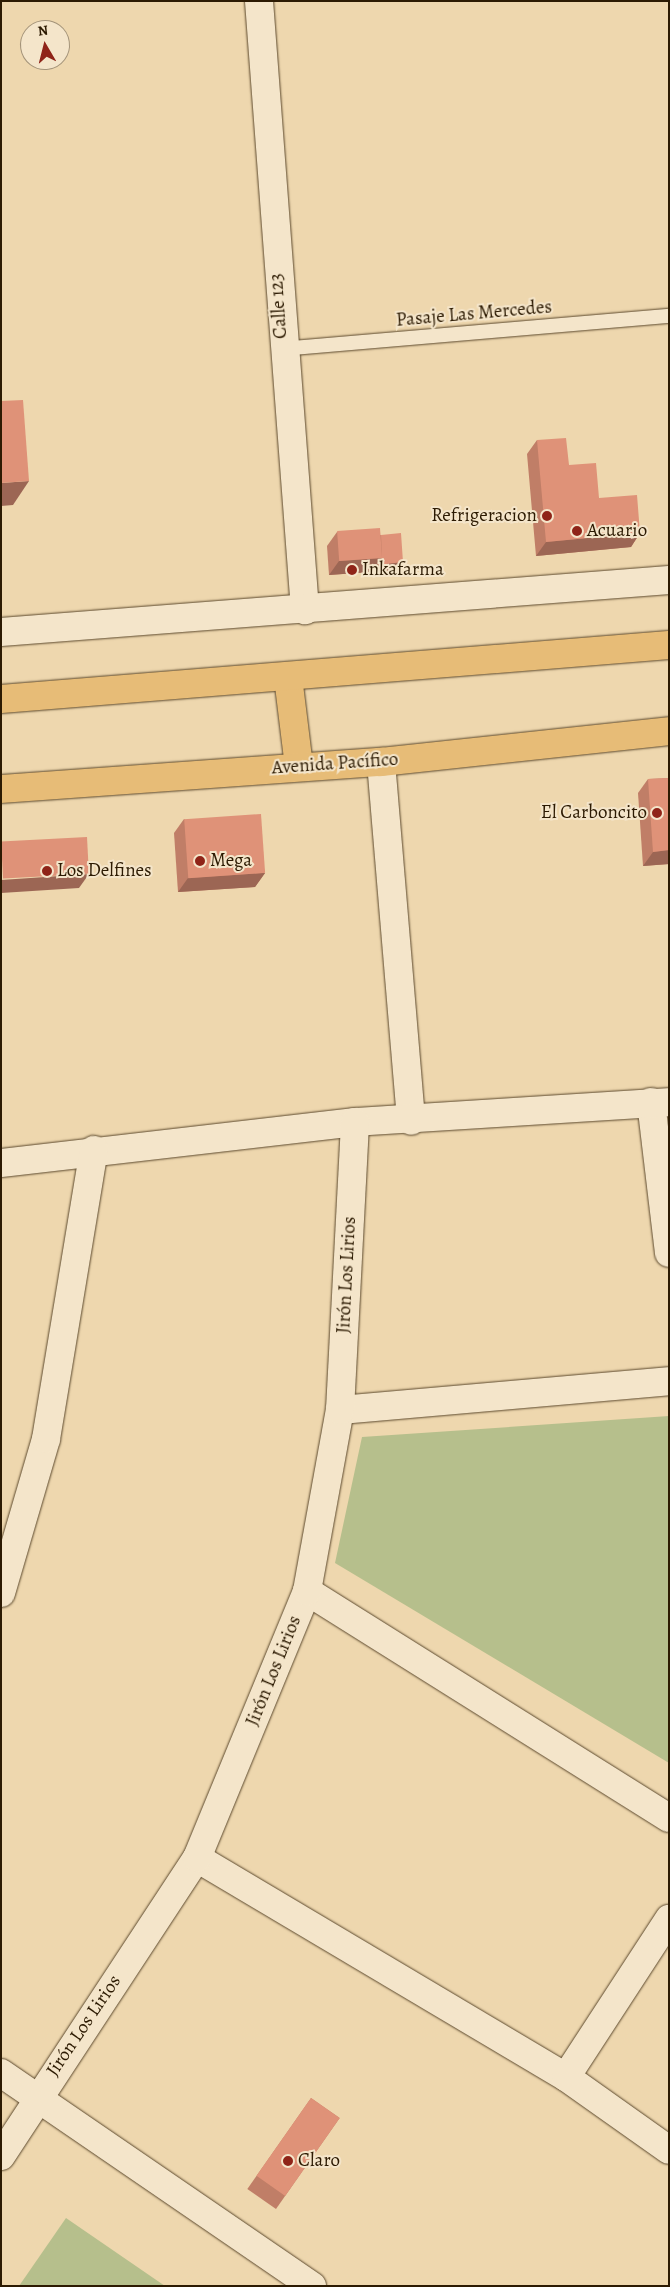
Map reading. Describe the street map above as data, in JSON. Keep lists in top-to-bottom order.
{
  "streets": {
    "main road": ["Avenida Pacífico"],
    "street": ["Calle 123", "Jirón Los Lirios"],
    "lane": ["Pasaje Las Mercedes"]
  },
  "crossings": [
    ["Calle 123", "Pasaje Las Mercedes"]
  ],
  "places": [
    "Refrigeracion",
    "Acuario",
    "Inkafarma",
    "El Carboncito",
    "Mega",
    "Los Delfines",
    "Claro"
  ],
  "north": "top"
}
